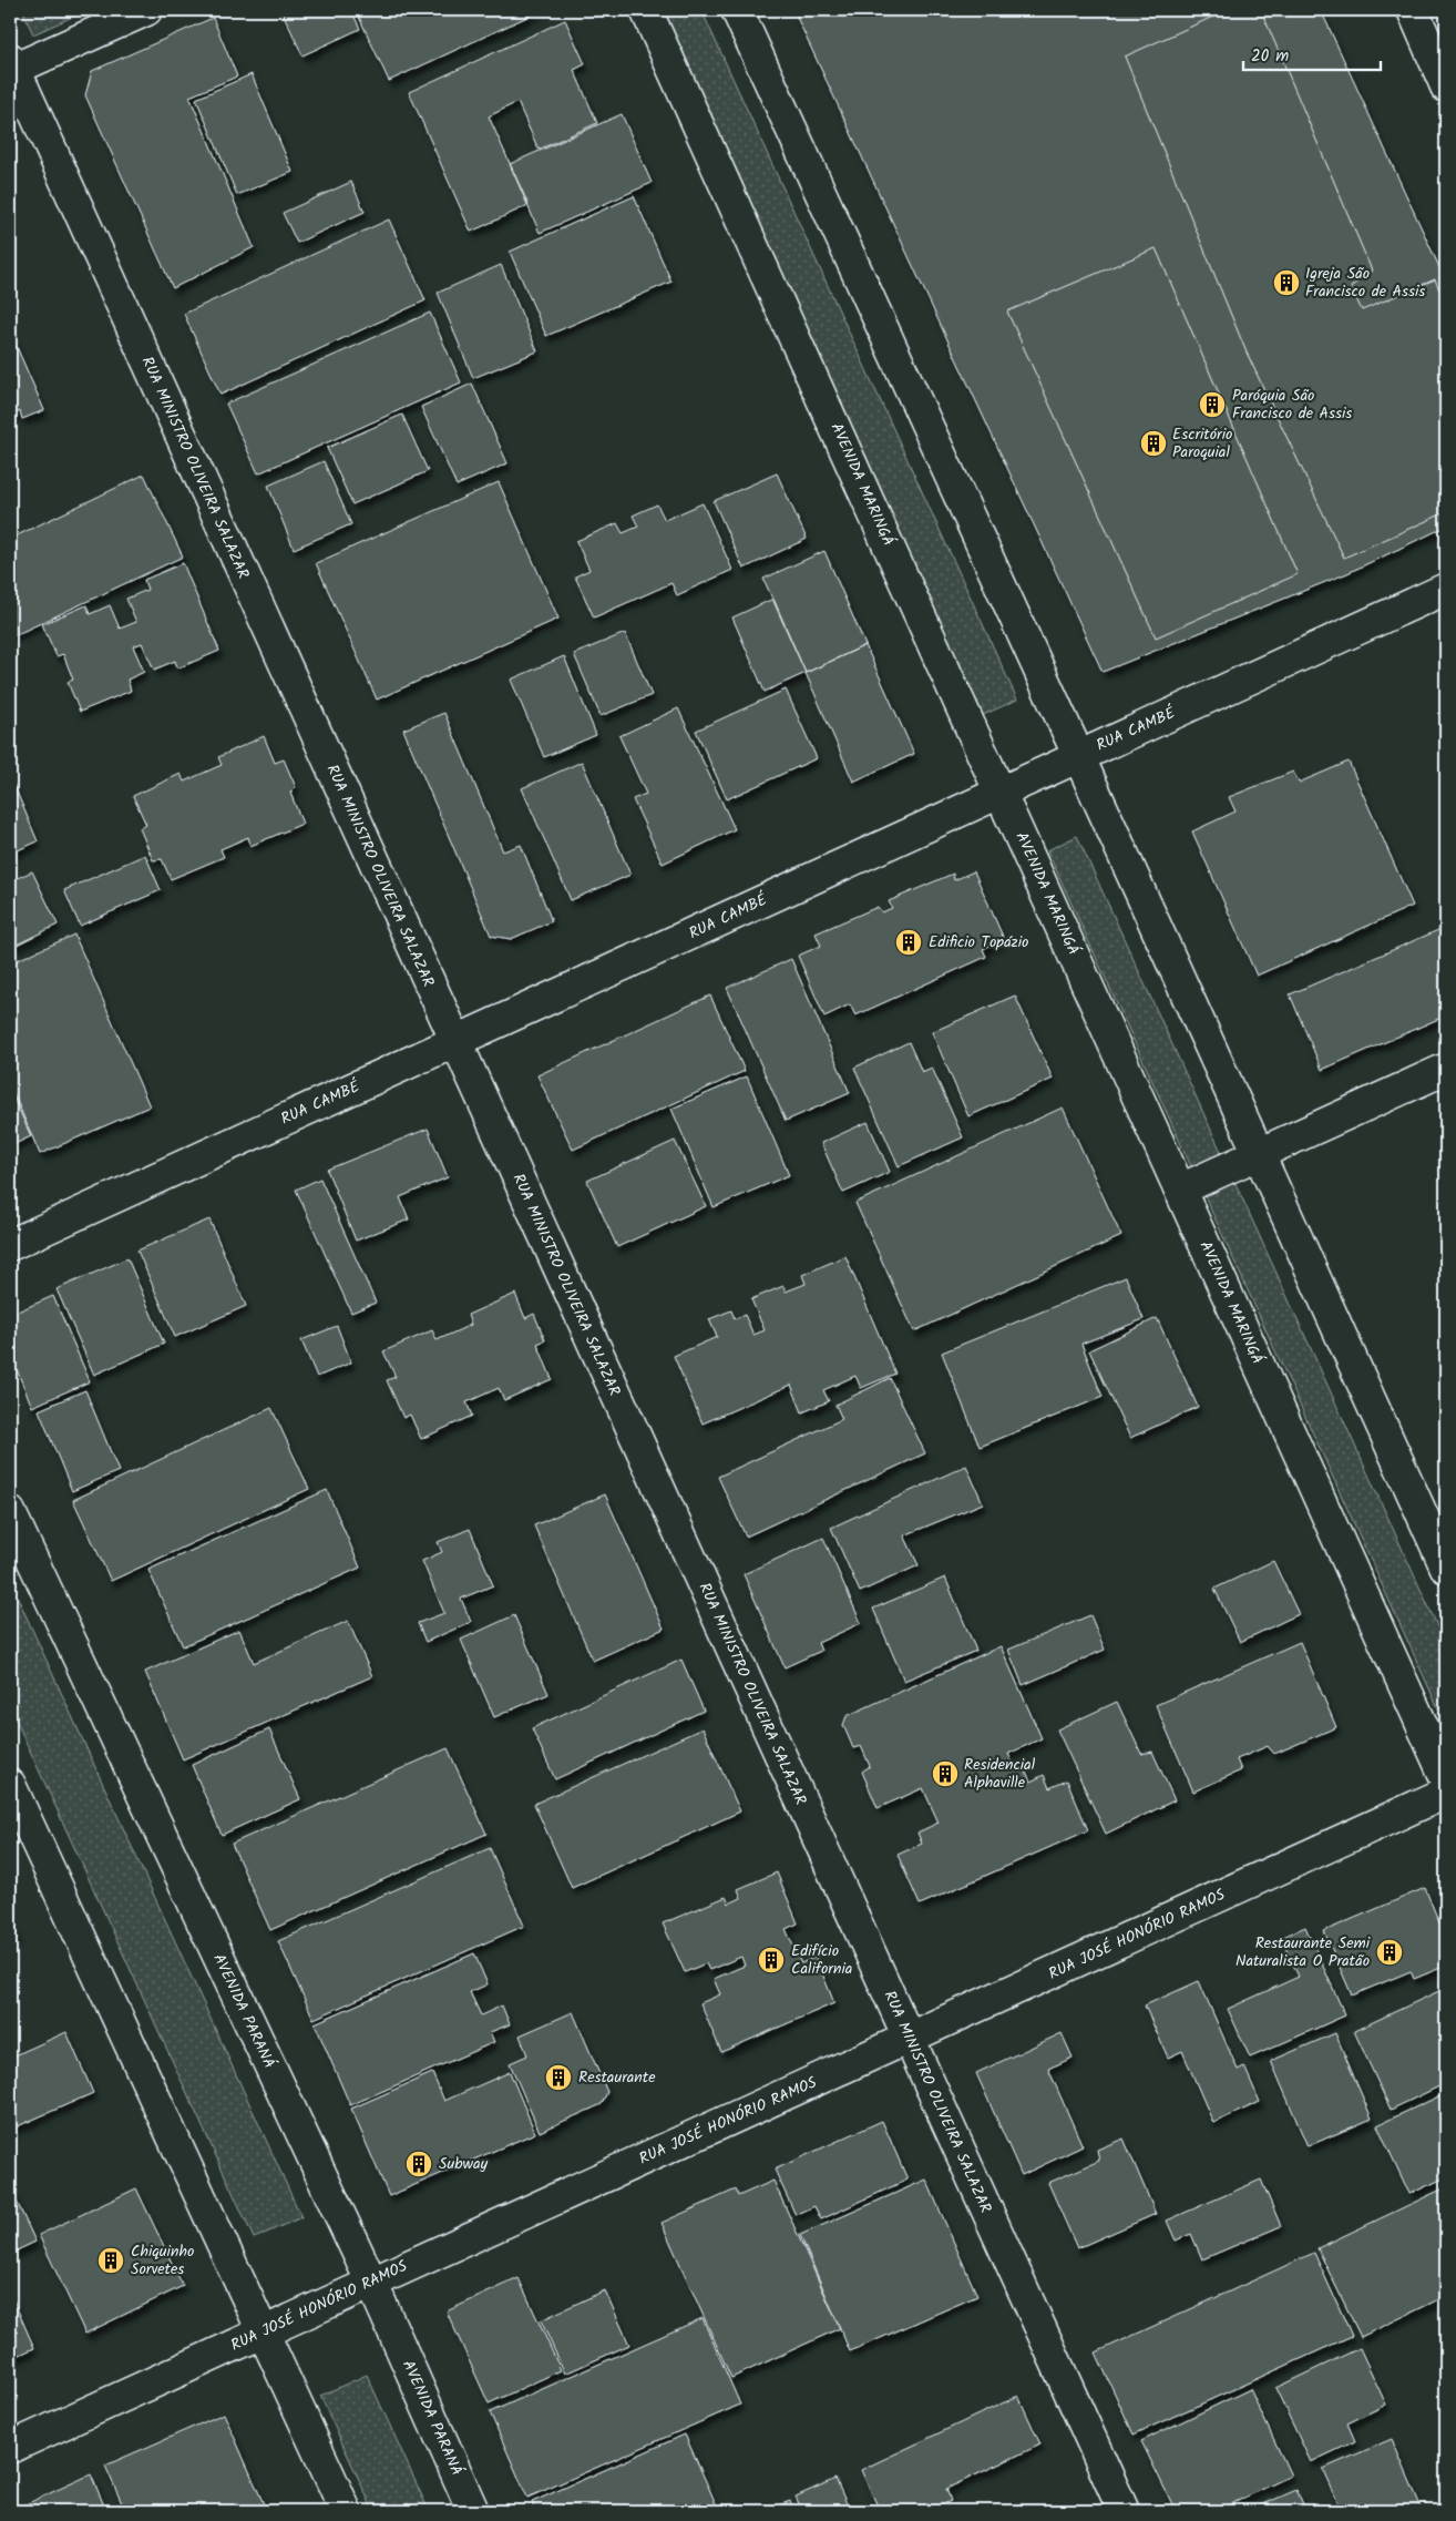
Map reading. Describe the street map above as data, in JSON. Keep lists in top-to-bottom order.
{
  "streets": {
    "street": [
      "RUA MINISTRO OLIVEIRA SALAZAR",
      "AVENIDA MARINGÁ",
      "RUA CAMBÉ",
      "RUA JOSÉ HONÓRIO RAMOS",
      "AVENIDA PARANÁ"
    ]
  },
  "crossings": [
    ["RUA MINISTRO OLIVEIRA SALAZAR", "RUA CAMBÉ"],
    ["RUA MINISTRO OLIVEIRA SALAZAR", "RUA JOSÉ HONÓRIO RAMOS"],
    ["AVENIDA MARINGÁ", "RUA CAMBÉ"],
    ["RUA JOSÉ HONÓRIO RAMOS", "AVENIDA PARANÁ"]
  ],
  "places": {
    "building": [
      "Igreja São Francisco de Assis",
      "Paróquia São Francisco de Assis",
      "Escritório Paroquial",
      "Edificio Topázio",
      "Residencial Alphaville",
      "Restaurante Semi Naturalista O Pratão",
      "Edifício California",
      "Restaurante",
      "Subway",
      "Chiquinho Sorvetes"
    ]
  },
  "scale_bar": "20 m"
}
